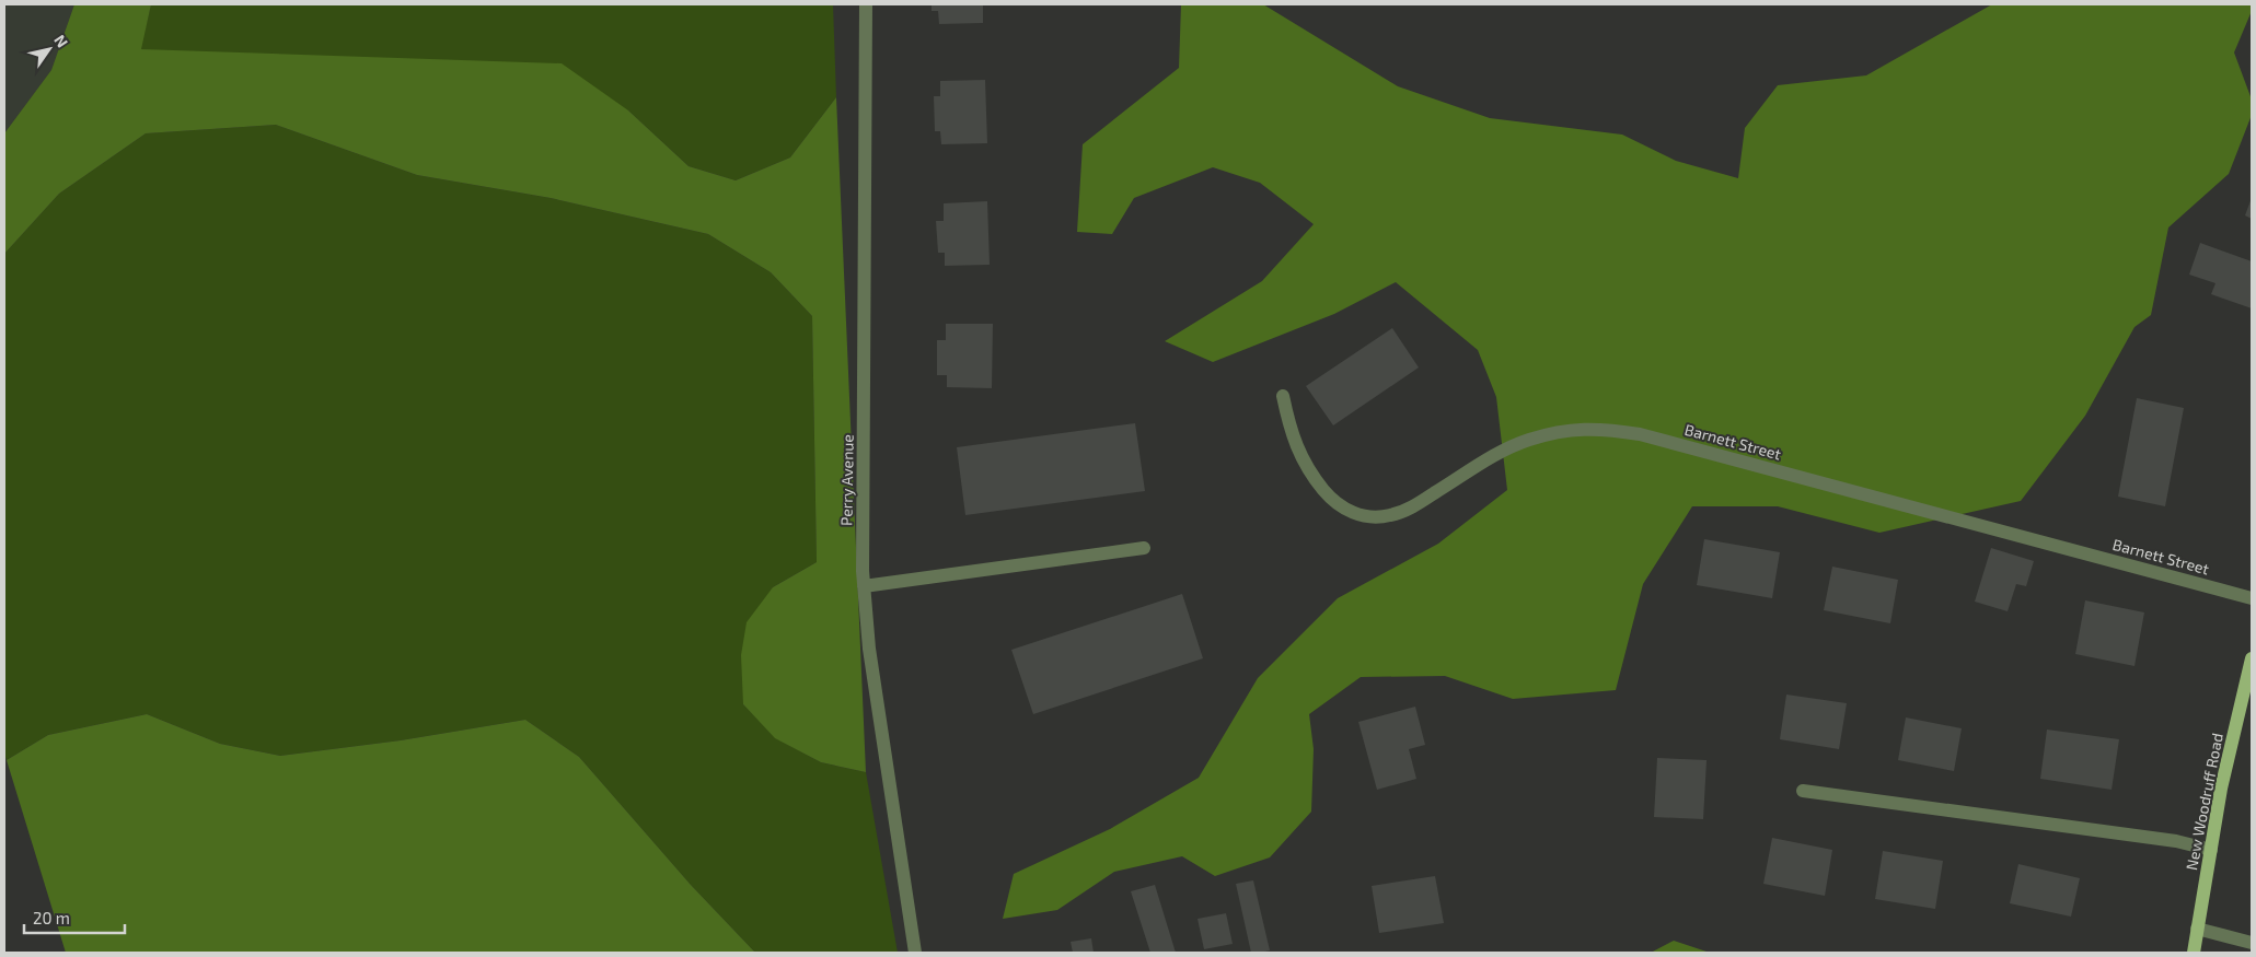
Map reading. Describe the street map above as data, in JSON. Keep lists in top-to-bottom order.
{
  "streets": {
    "main road": ["New Woodruff Road"],
    "street": ["Barnett Street", "Perry Avenue"]
  },
  "scale_bar": "20 m",
  "north": "top right"
}
